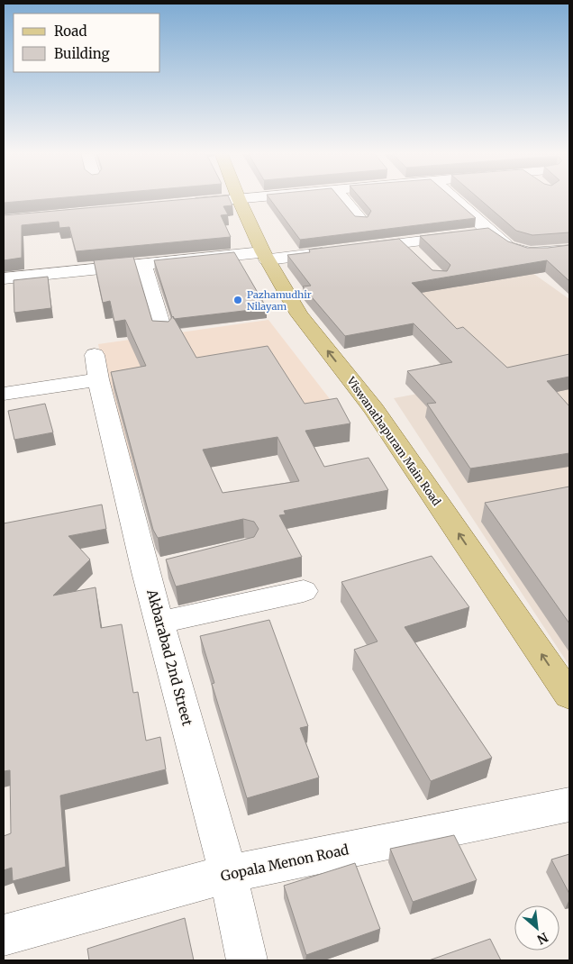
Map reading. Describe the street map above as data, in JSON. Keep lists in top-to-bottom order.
{
  "streets": {
    "main road": ["Viswanathapuram Main Road"],
    "street": ["Akbarabad 2nd Street", "Gopala Menon Road"]
  },
  "crossings": [
    ["Akbarabad 2nd Street", "Gopala Menon Road"]
  ],
  "one_way": ["Viswanathapuram Main Road"],
  "places": ["Pazhamudhir Nilayam"],
  "legend": ["Road", "Building"],
  "north": "bottom right"
}
